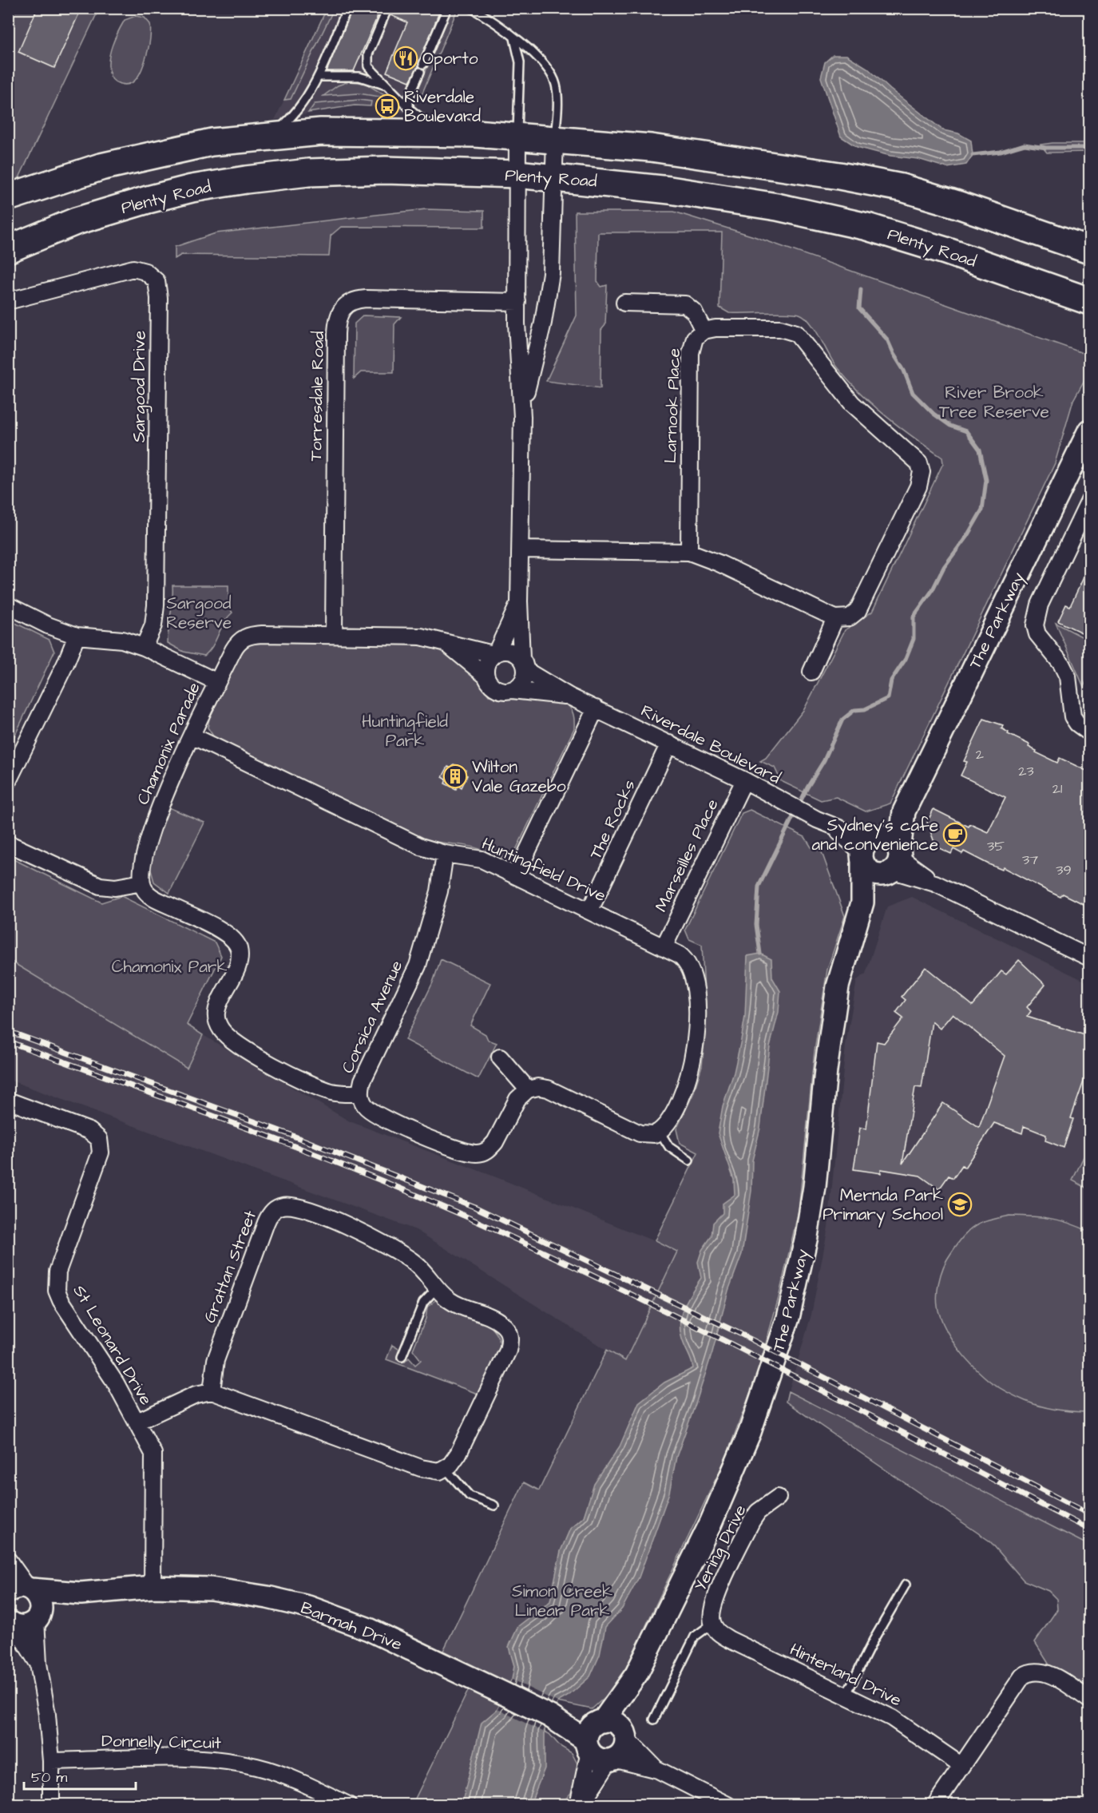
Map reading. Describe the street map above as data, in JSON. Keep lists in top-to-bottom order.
{
  "streets": {
    "highway": ["Plenty Road"],
    "street": [
      "Sargood Drive",
      "Torresdale Road",
      "Larnook Place",
      "The Parkway",
      "Chamonix Parade",
      "Riverdale Boulevard",
      "The Rocks",
      "Marseilles Place",
      "Huntingfield Drive",
      "Corsica Avenue",
      "Grattan Street",
      "St Leonard Drive",
      "Yering Drive",
      "Barmah Drive",
      "Hinterland Drive",
      "Donnelly Circuit"
    ]
  },
  "crossings": [
    ["Torresdale Road", "Chamonix Parade"],
    ["The Parkway", "Riverdale Boulevard"],
    ["The Parkway", "Barmah Drive"],
    ["Chamonix Parade", "Riverdale Boulevard"],
    ["Chamonix Parade", "Huntingfield Drive"],
    ["Riverdale Boulevard", "The Rocks"],
    ["Riverdale Boulevard", "Marseilles Place"],
    ["The Rocks", "Huntingfield Drive"],
    ["Marseilles Place", "Huntingfield Drive"],
    ["Huntingfield Drive", "Corsica Avenue"],
    ["St Leonard Drive", "Barmah Drive"],
    ["Yering Drive", "Hinterland Drive"]
  ],
  "parks": [
    "River Brook Tree Reserve",
    "Sargood Reserve",
    "Huntingfield Park",
    "Chamonix Park",
    "Simon Creek Linear Park"
  ],
  "places": {
    "restaurant": ["Oporto"],
    "bus stop": ["Riverdale Boulevard"],
    "building": ["Wilton Vale Gazebo"],
    "cafe": ["Sydney's cafe and convenience"],
    "school or university": ["Mernda Park Primary School"]
  },
  "house_numbers": [
    "2",
    "23",
    "21",
    "35",
    "37",
    "39"
  ],
  "scale_bar": "50 m"
}
